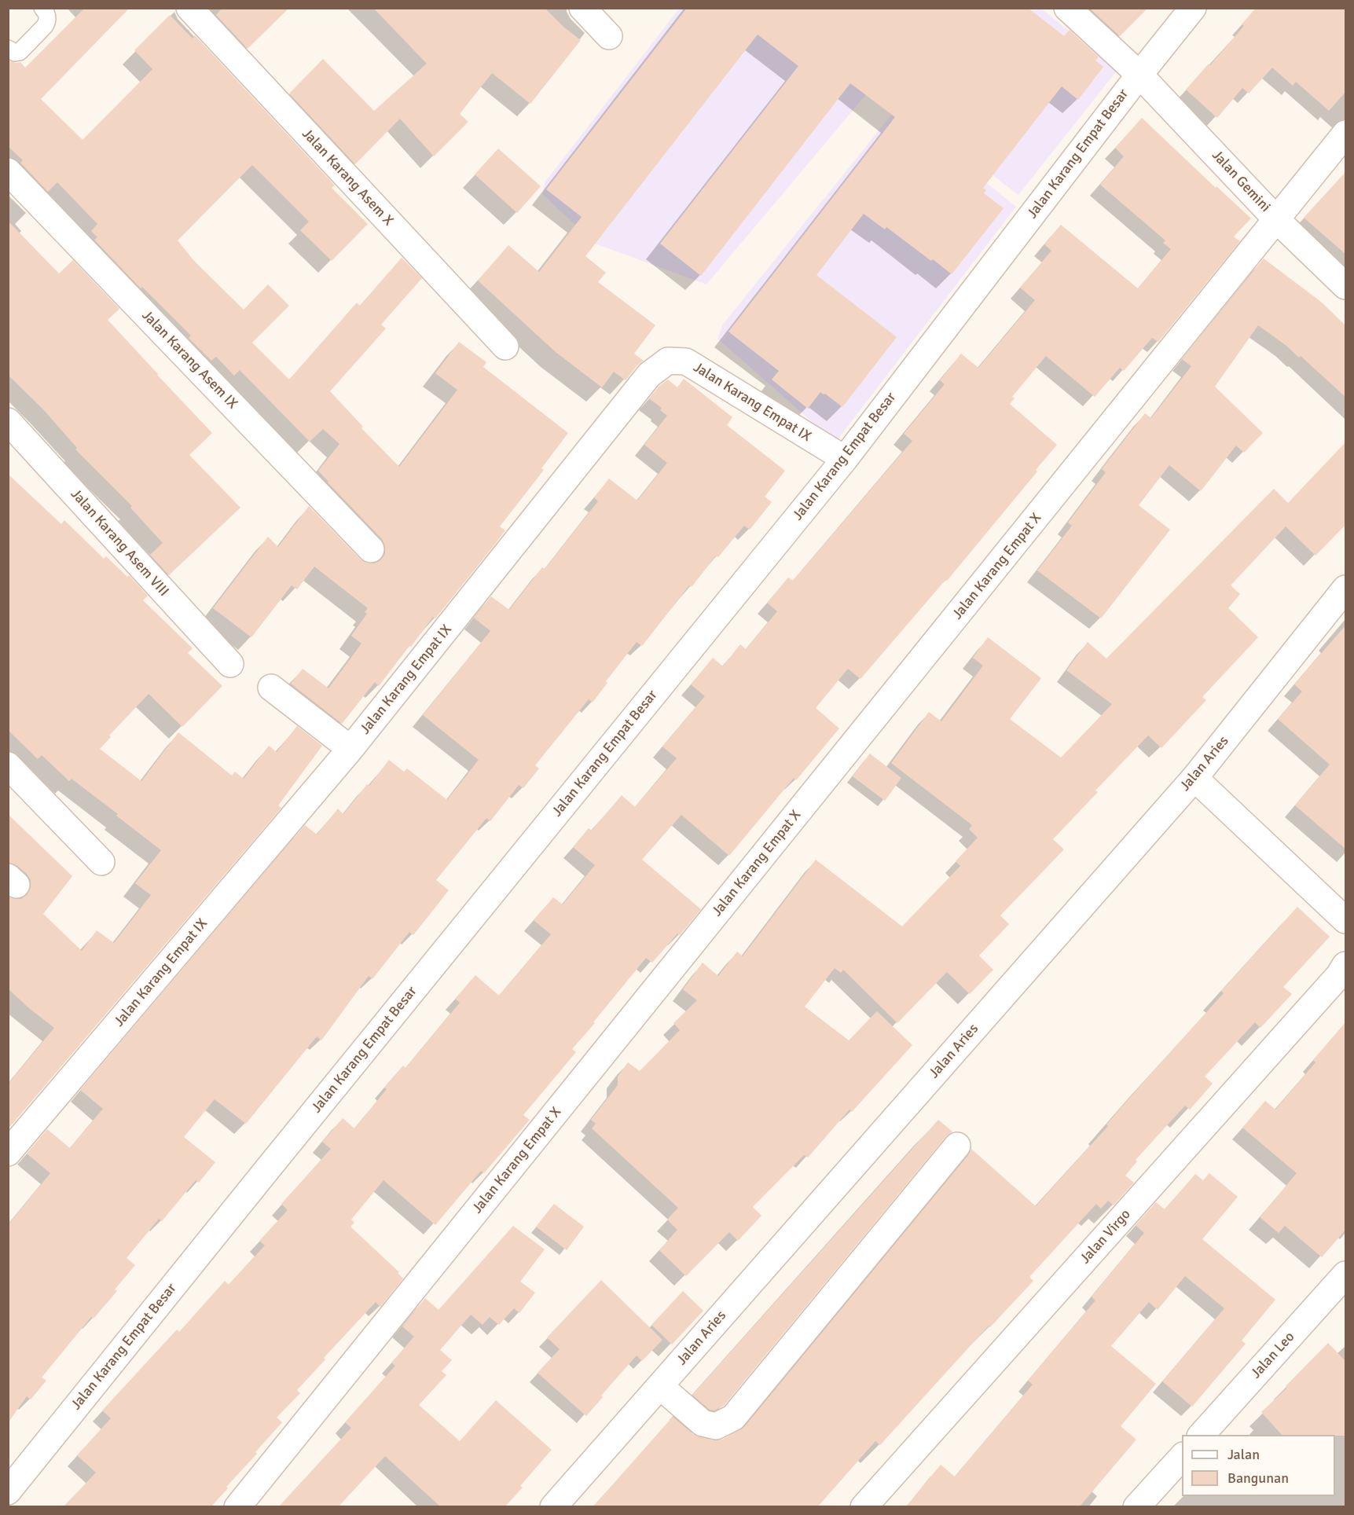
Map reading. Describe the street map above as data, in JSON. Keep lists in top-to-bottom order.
{
  "streets": {
    "street": [
      "Jalan Karang Empat Besar",
      "Jalan Karang Asem X",
      "Jalan Gemini",
      "Jalan Karang Asem IX",
      "Jalan Karang Empat IX",
      "Jalan Karang Asem VIII",
      "Jalan Karang Empat X",
      "Jalan Aries",
      "Jalan Virgo",
      "Jalan Leo"
    ]
  },
  "crossings": [
    ["Jalan Karang Empat Besar", "Jalan Gemini"],
    ["Jalan Karang Empat Besar", "Jalan Karang Empat IX"],
    ["Jalan Gemini", "Jalan Karang Empat X"]
  ],
  "legend": ["Jalan", "Bangunan"]
}
